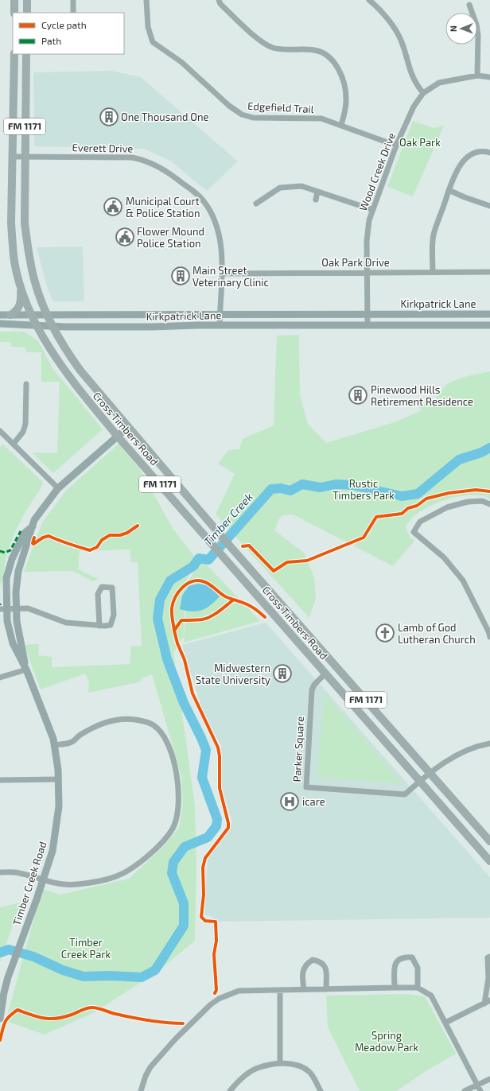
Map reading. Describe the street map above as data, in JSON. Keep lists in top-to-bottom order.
{
  "streets": {
    "main road": ["FM 1171", "Cross Timbers Road"],
    "street": [
      "Edgefield Trail",
      "Everett Drive",
      "Wood Creek Drive",
      "Oak Park Drive",
      "Kirkpatrick Lane",
      "Parker Square",
      "Timber Creek Road"
    ]
  },
  "crossings": [
    ["Edgefield Trail", "Wood Creek Drive"],
    ["Everett Drive", "Oak Park Drive"],
    ["Everett Drive", "Kirkpatrick Lane"],
    ["Everett Drive", "Cross Timbers Road"],
    ["Wood Creek Drive", "Oak Park Drive"],
    ["Wood Creek Drive", "Kirkpatrick Lane"],
    ["Kirkpatrick Lane", "Cross Timbers Road"],
    ["Cross Timbers Road", "Parker Square"],
    ["Cross Timbers Road", "Timber Creek Road"]
  ],
  "water": ["Timber Creek"],
  "parks": [
    "Oak Park",
    "Rustic Timbers Park",
    "Timber Creek Park",
    "Spring Meadow Park"
  ],
  "places": {
    "building": [
      "One Thousand One",
      "Main Street Veterinary Clinic",
      "Pinewood Hills Retirement Residence",
      "Midwestern State University"
    ],
    "public building": ["Municipal Court & Police Station", "Flower Mound Police Station"],
    "church": ["Lamb of God Lutheran Church"],
    "hospital": ["icare"]
  },
  "legend": ["Cycle path", "Path"],
  "north": "left"
}
